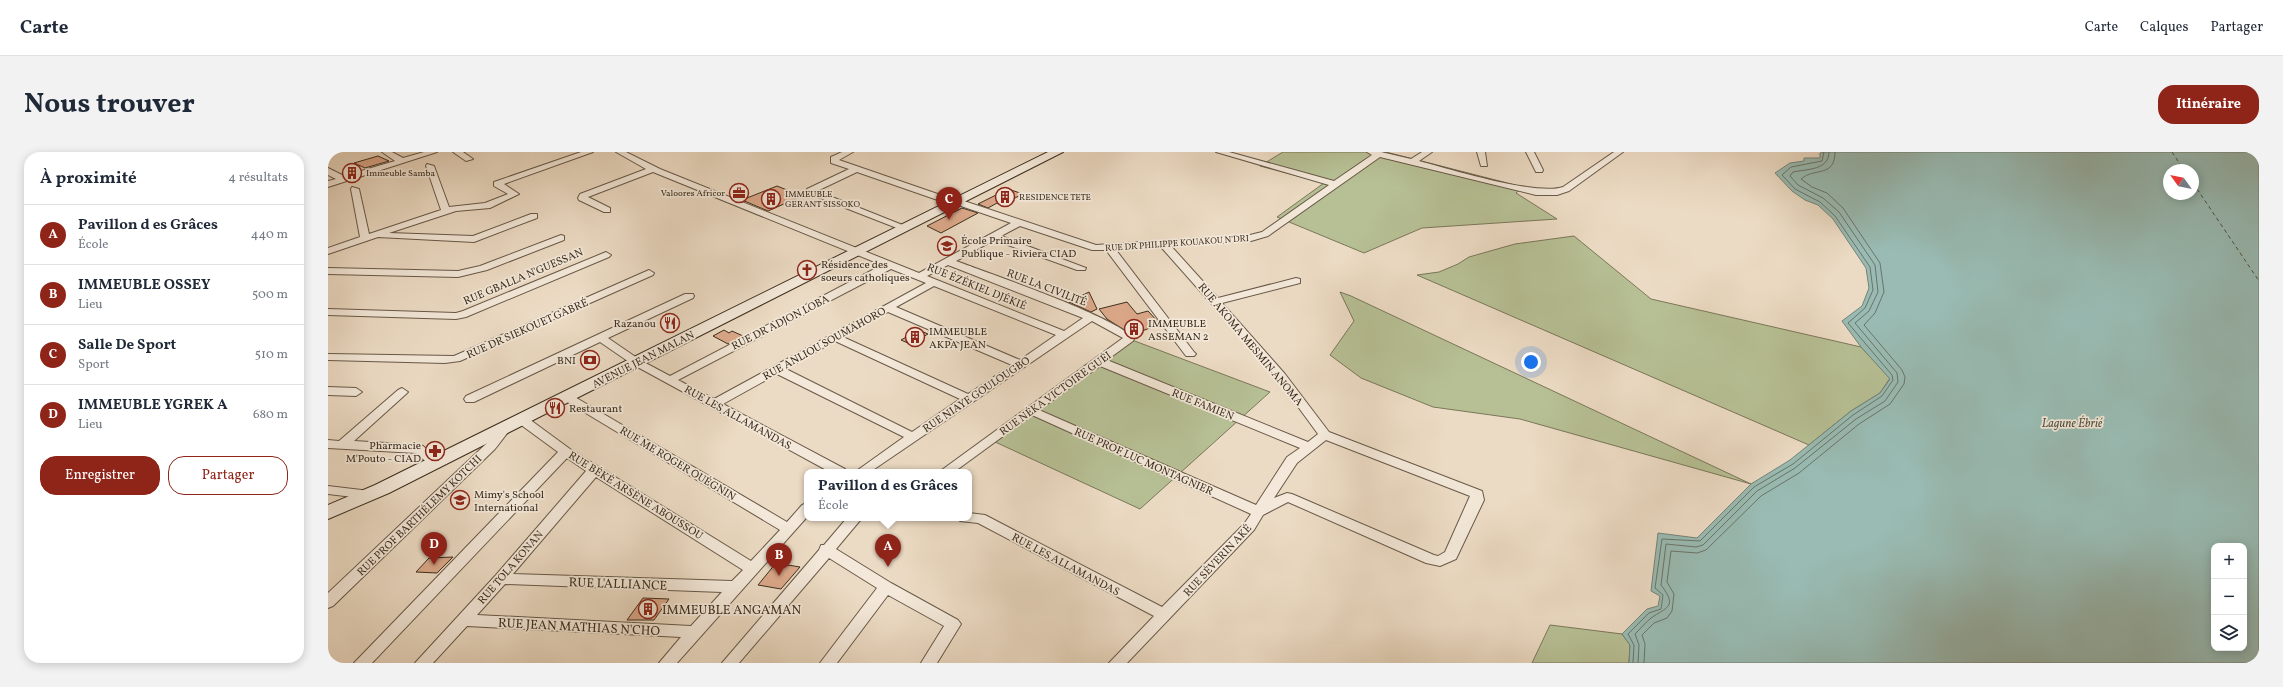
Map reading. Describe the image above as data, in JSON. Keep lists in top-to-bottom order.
{
  "streets": {
    "main road": ["AVENUE JEAN MALAN"],
    "street": [
      "RUE DR PHILIPPE KOUAKOU N'DRI",
      "RUE GBALLA N'GUESSAN",
      "RUE ÉZÉKIEL DJÉKIÉ",
      "RUE LA CIVILITÉ",
      "RUE DR ADJON LOBA",
      "RUE DR SIEKOUET GABRÉ",
      "RUE ANLIOU SOUMAHORO",
      "RUE AKOMA MESMIN ANOMA",
      "RUE NÉKA VICTOIRE GUÉI",
      "RUE NIAYE GOULOUGBO",
      "RUE FAMIEN",
      "RUE LES ALLAMANDAS",
      "RUE PROF LUC MONTAGNIER",
      "RUE ME ROGER OUÉGNIN",
      "RUE BÉKÉ ARSÈNE ABOUSSOU",
      "RUE PROF BARTHÉLEMY KOTCHI",
      "RUE SÉVERIN AKÉ",
      "RUE TOLA KONAN",
      "RUE L'ALLIANCE",
      "RUE JEAN MATHIAS N'CHO"
    ]
  },
  "crossings": [
    ["RUE DR PHILIPPE KOUAKOU N'DRI", "RUE AKOMA MESMIN ANOMA"],
    ["RUE DR PHILIPPE KOUAKOU N'DRI", "AVENUE JEAN MALAN"],
    ["RUE ÉZÉKIEL DJÉKIÉ", "RUE DR ADJON LOBA"],
    ["RUE ÉZÉKIEL DJÉKIÉ", "RUE ANLIOU SOUMAHORO"],
    ["RUE ÉZÉKIEL DJÉKIÉ", "AVENUE JEAN MALAN"],
    ["RUE ÉZÉKIEL DJÉKIÉ", "RUE NIAYE GOULOUGBO"],
    ["RUE LA CIVILITÉ", "RUE NÉKA VICTOIRE GUÉI"],
    ["RUE LA CIVILITÉ", "RUE NIAYE GOULOUGBO"],
    ["RUE DR ADJON LOBA", "RUE LES ALLAMANDAS"],
    ["RUE ANLIOU SOUMAHORO", "RUE LES ALLAMANDAS"],
    ["RUE AKOMA MESMIN ANOMA", "RUE SÉVERIN AKÉ"],
    ["AVENUE JEAN MALAN", "RUE LES ALLAMANDAS"],
    ["AVENUE JEAN MALAN", "RUE ME ROGER OUÉGNIN"],
    ["AVENUE JEAN MALAN", "RUE BÉKÉ ARSÈNE ABOUSSOU"],
    ["AVENUE JEAN MALAN", "RUE PROF BARTHÉLEMY KOTCHI"],
    ["RUE NÉKA VICTOIRE GUÉI", "RUE NIAYE GOULOUGBO"],
    ["RUE NÉKA VICTOIRE GUÉI", "RUE FAMIEN"],
    ["RUE NÉKA VICTOIRE GUÉI", "RUE PROF LUC MONTAGNIER"],
    ["RUE FAMIEN", "RUE SÉVERIN AKÉ"],
    ["RUE LES ALLAMANDAS", "RUE SÉVERIN AKÉ"],
    ["RUE PROF LUC MONTAGNIER", "RUE SÉVERIN AKÉ"],
    ["RUE BÉKÉ ARSÈNE ABOUSSOU", "RUE PROF BARTHÉLEMY KOTCHI"],
    ["RUE BÉKÉ ARSÈNE ABOUSSOU", "RUE TOLA KONAN"],
    ["RUE TOLA KONAN", "RUE L'ALLIANCE"],
    ["RUE TOLA KONAN", "RUE JEAN MATHIAS N'CHO"]
  ],
  "water": ["Lagune Ébrié"],
  "places": {
    "building": [
      "Immeuble Samba",
      "RESIDENCE TETE",
      "IMMEUBLE GERANT SISSOKO",
      "IMMEUBLE ASSEMAN 2",
      "IMMEUBLE AKPA JEAN",
      "IMMEUBLE ANGAMAN"
    ],
    "office": ["Valoores Africor"],
    "school or university": ["École Primaire Publique - Riviera CIAD", "Mimy's School International"],
    "church": ["Résidence des soeurs catholiques"],
    "restaurant": ["Razanou", "Restaurant"],
    "bank": ["BNI"],
    "pharmacy": ["Pharmacie M'Pouto - CIAD"]
  },
  "north": "top left",
  "page": {
    "header": "Carte",
    "nav": ["Carte", "Calques", "Partager"],
    "title": "Nous trouver",
    "buttons": [
      "Itinéraire",
      ["Enregistrer", "Partager"]
    ],
    "heading": ["À proximité", "4 résultats"],
    "pins": [
      "C",
      "D",
      "A",
      "B"
    ],
    "list": [
      {
        "mark": "A",
        "name": "Pavillon d es Grâces",
        "note": "École",
        "value": "440 m"
      },
      {
        "mark": "B",
        "name": "IMMEUBLE OSSEY",
        "note": "Lieu",
        "value": "500 m"
      },
      {
        "mark": "C",
        "name": "Salle De Sport",
        "note": "Sport",
        "value": "510 m"
      },
      {
        "mark": "D",
        "name": "IMMEUBLE YGREK A",
        "note": "Lieu",
        "value": "680 m"
      }
    ],
    "popup": ["Pavillon d es Grâces", "École"],
    "map_buttons": ["+", "−"]
  }
}
